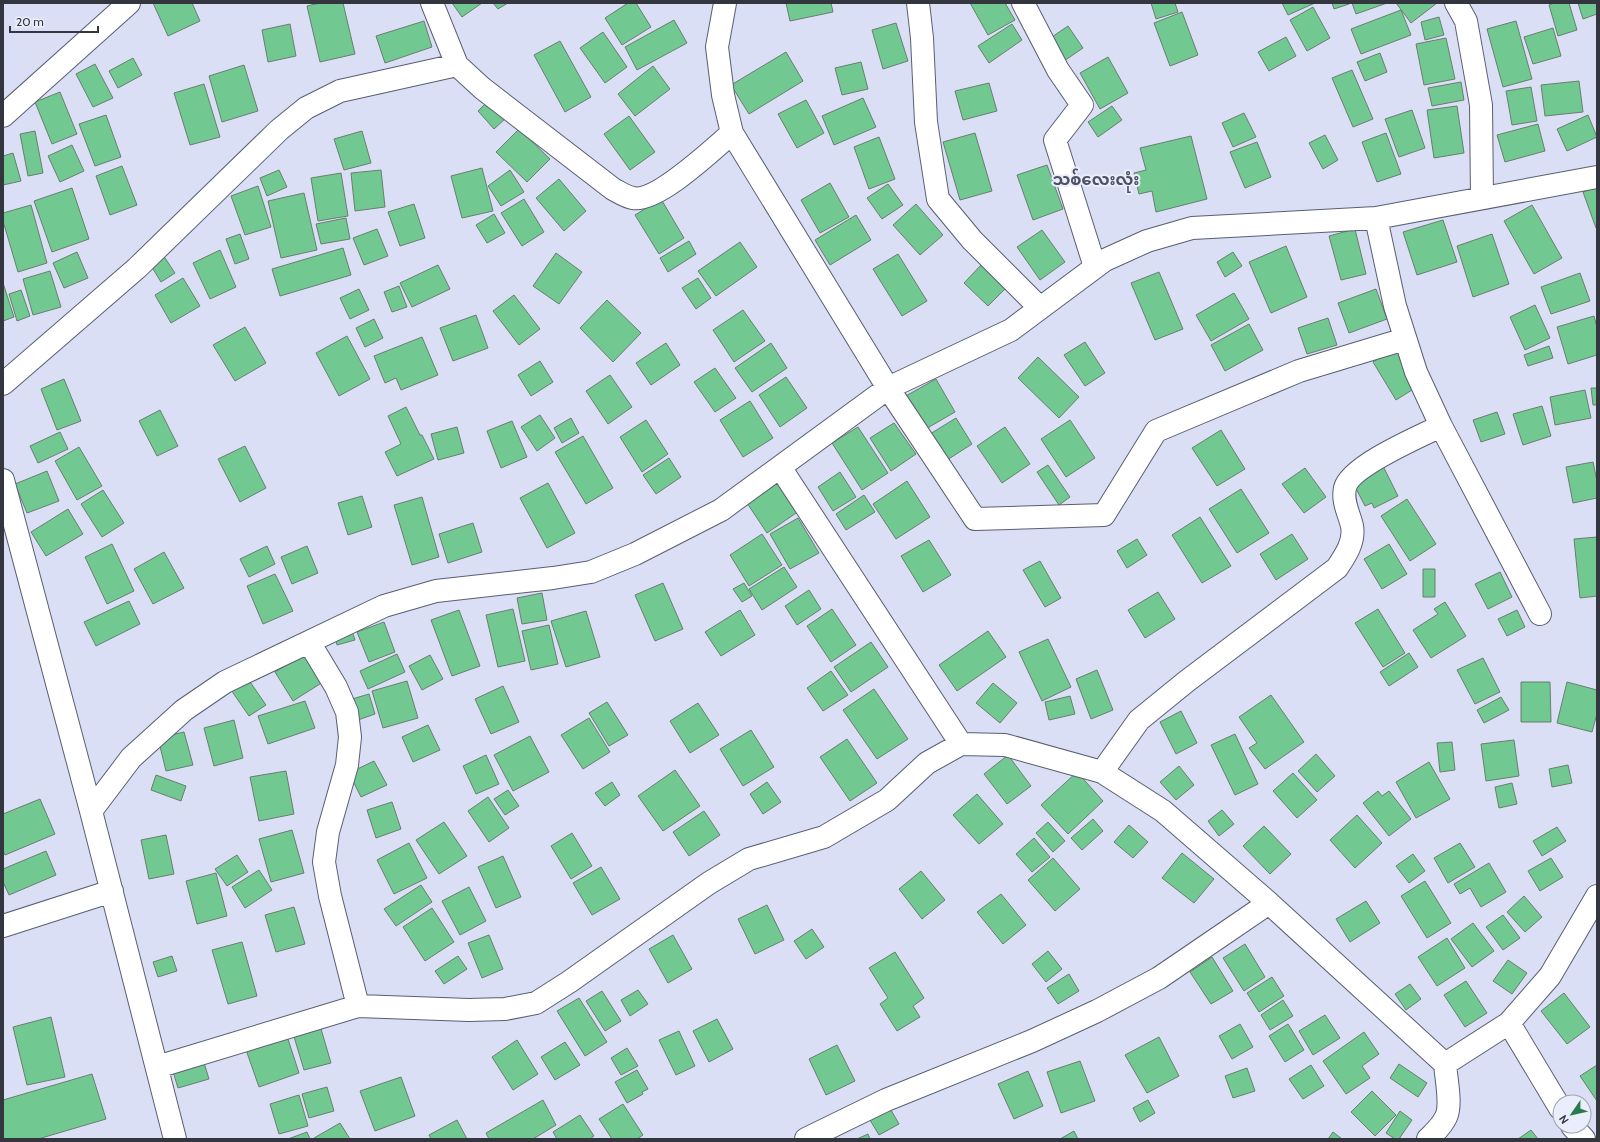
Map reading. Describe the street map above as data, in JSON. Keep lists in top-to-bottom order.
{
  "districts": ["သစ်လေးလုံး"],
  "scale_bar": "20 m",
  "north": "bottom left"
}
